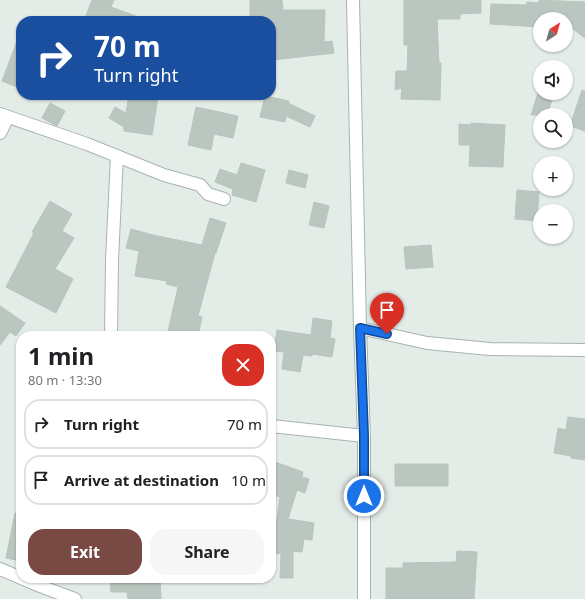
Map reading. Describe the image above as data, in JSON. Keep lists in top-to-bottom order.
{
  "north": "top right",
  "page": {
    "map_buttons": ["+", "−"],
    "turn": ["70 m", "Turn right"],
    "heading": ["1 min", "80 m · 13:30"],
    "list": [
      {
        "name": "Turn right",
        "value": "70 m"
      },
      {
        "name": "Arrive at destination",
        "value": "10 m"
      }
    ],
    "buttons": ["Exit", "Share"]
  }
}
